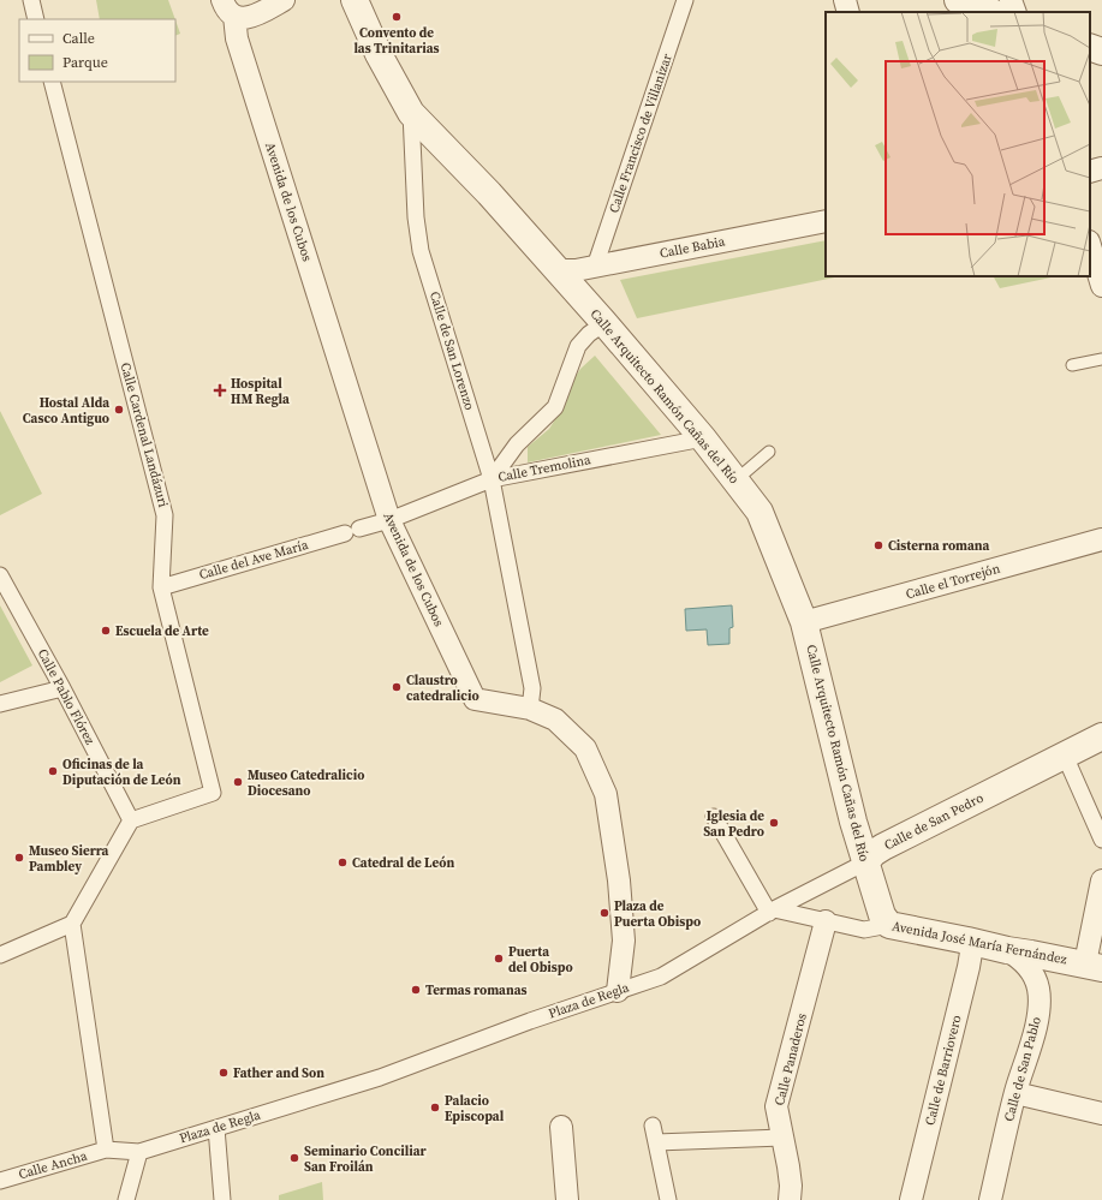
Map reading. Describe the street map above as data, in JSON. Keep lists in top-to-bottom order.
{
  "streets": {
    "street": [
      "Calle Francisco de Villanizar",
      "Avenida de los Cubos",
      "Calle Babia",
      "Calle de San Lorenzo",
      "Calle Arquitecto Ramón Cañas del Río",
      "Calle Cardenal Landázuri",
      "Calle Tremolina",
      "Calle del Ave María",
      "Calle el Torrejón",
      "Calle Pablo Flórez",
      "Calle de San Pedro",
      "Avenida José María Fernández",
      "Plaza de Regla",
      "Calle Panaderos",
      "Calle de San Pablo",
      "Calle de Barriovero",
      "Calle Ancha"
    ]
  },
  "crossings": [
    ["Calle Francisco de Villanizar", "Calle Babia"],
    ["Avenida de los Cubos", "Calle de San Lorenzo"],
    ["Avenida de los Cubos", "Calle del Ave María"],
    ["Avenida de los Cubos", "Plaza de Regla"],
    ["Calle Babia", "Calle Arquitecto Ramón Cañas del Río"],
    ["Calle de San Lorenzo", "Calle Arquitecto Ramón Cañas del Río"],
    ["Calle de San Lorenzo", "Calle Tremolina"],
    ["Calle de San Lorenzo", "Calle del Ave María"],
    ["Calle Arquitecto Ramón Cañas del Río", "Calle Tremolina"],
    ["Calle Arquitecto Ramón Cañas del Río", "Calle el Torrejón"],
    ["Calle Arquitecto Ramón Cañas del Río", "Calle de San Pedro"],
    ["Calle Arquitecto Ramón Cañas del Río", "Avenida José María Fernández"],
    ["Calle Cardenal Landázuri", "Calle del Ave María"],
    ["Calle Cardenal Landázuri", "Calle Pablo Flórez"],
    ["Calle Tremolina", "Calle del Ave María"],
    ["Calle de San Pedro", "Avenida José María Fernández"],
    ["Calle de San Pedro", "Plaza de Regla"],
    ["Avenida José María Fernández", "Calle Panaderos"],
    ["Avenida José María Fernández", "Calle de San Pablo"],
    ["Avenida José María Fernández", "Calle de Barriovero"],
    ["Plaza de Regla", "Calle Ancha"]
  ],
  "places": {
    "other": [
      "Convento de las Trinitarias",
      "Hostal Alda Casco Antiguo",
      "Cisterna romana",
      "Escuela de Arte",
      "Claustro catedralicio",
      "Oficinas de la Diputación de León",
      "Museo Catedralicio Diocesano",
      "Iglesia de San Pedro",
      "Museo Sierra Pambley",
      "Catedral de León",
      "Plaza de Puerta Obispo",
      "Puerta del Obispo",
      "Termas romanas",
      "Father and Son",
      "Palacio Episcopal",
      "Seminario Conciliar San Froilán"
    ],
    "health": ["Hospital HM Regla"]
  },
  "legend": ["Calle", "Parque"]
}
